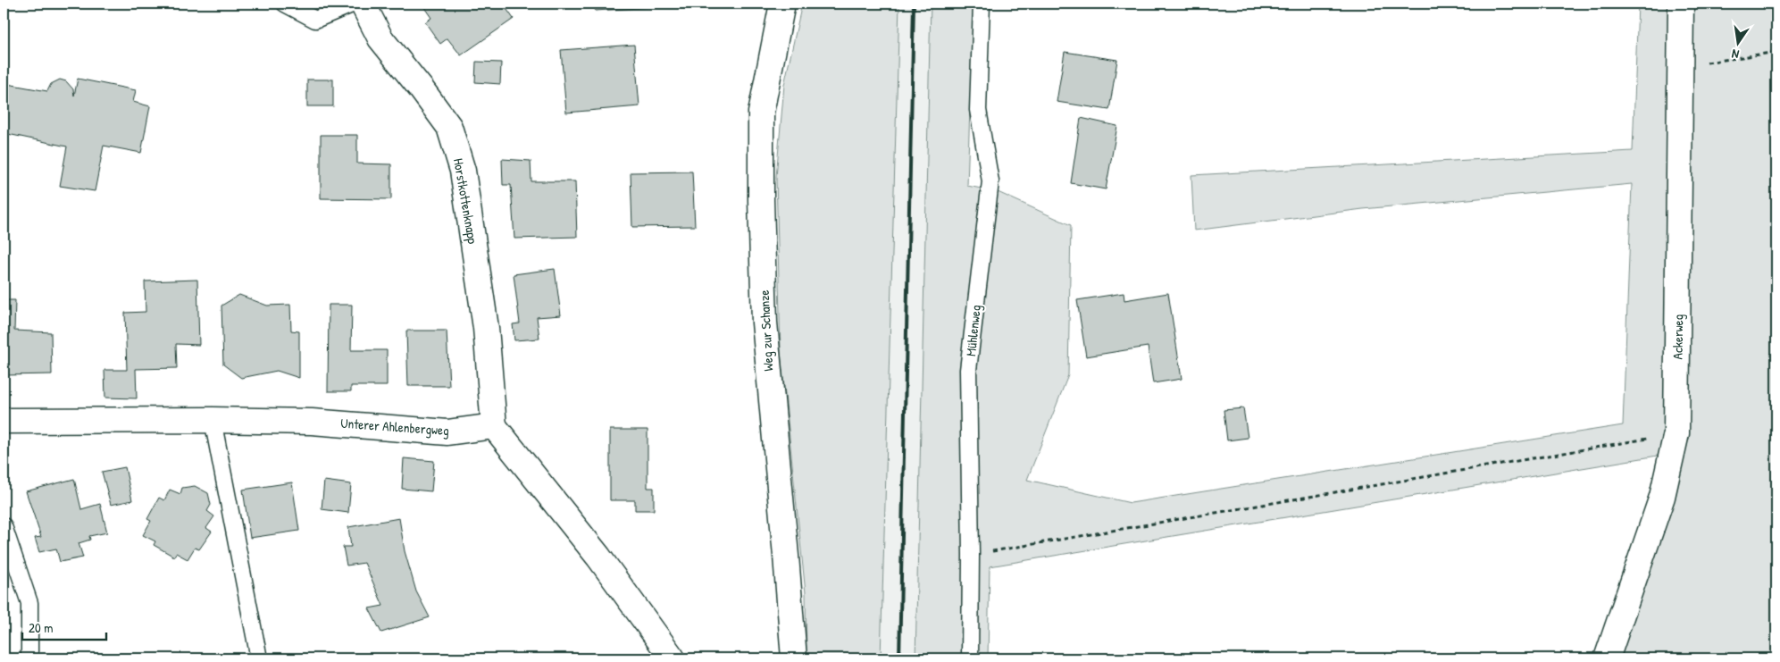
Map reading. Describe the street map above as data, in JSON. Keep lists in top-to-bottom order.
{
  "streets": {
    "street": [
      "Horstkottenknapp",
      "Weg zur Schanze",
      "Ackerweg",
      "Unterer Ahlenbergweg"
    ],
    "lane": ["Mühlenweg"]
  },
  "crossings": [
    ["Horstkottenknapp", "Unterer Ahlenbergweg"]
  ],
  "scale_bar": "20 m",
  "north": "bottom"
}
